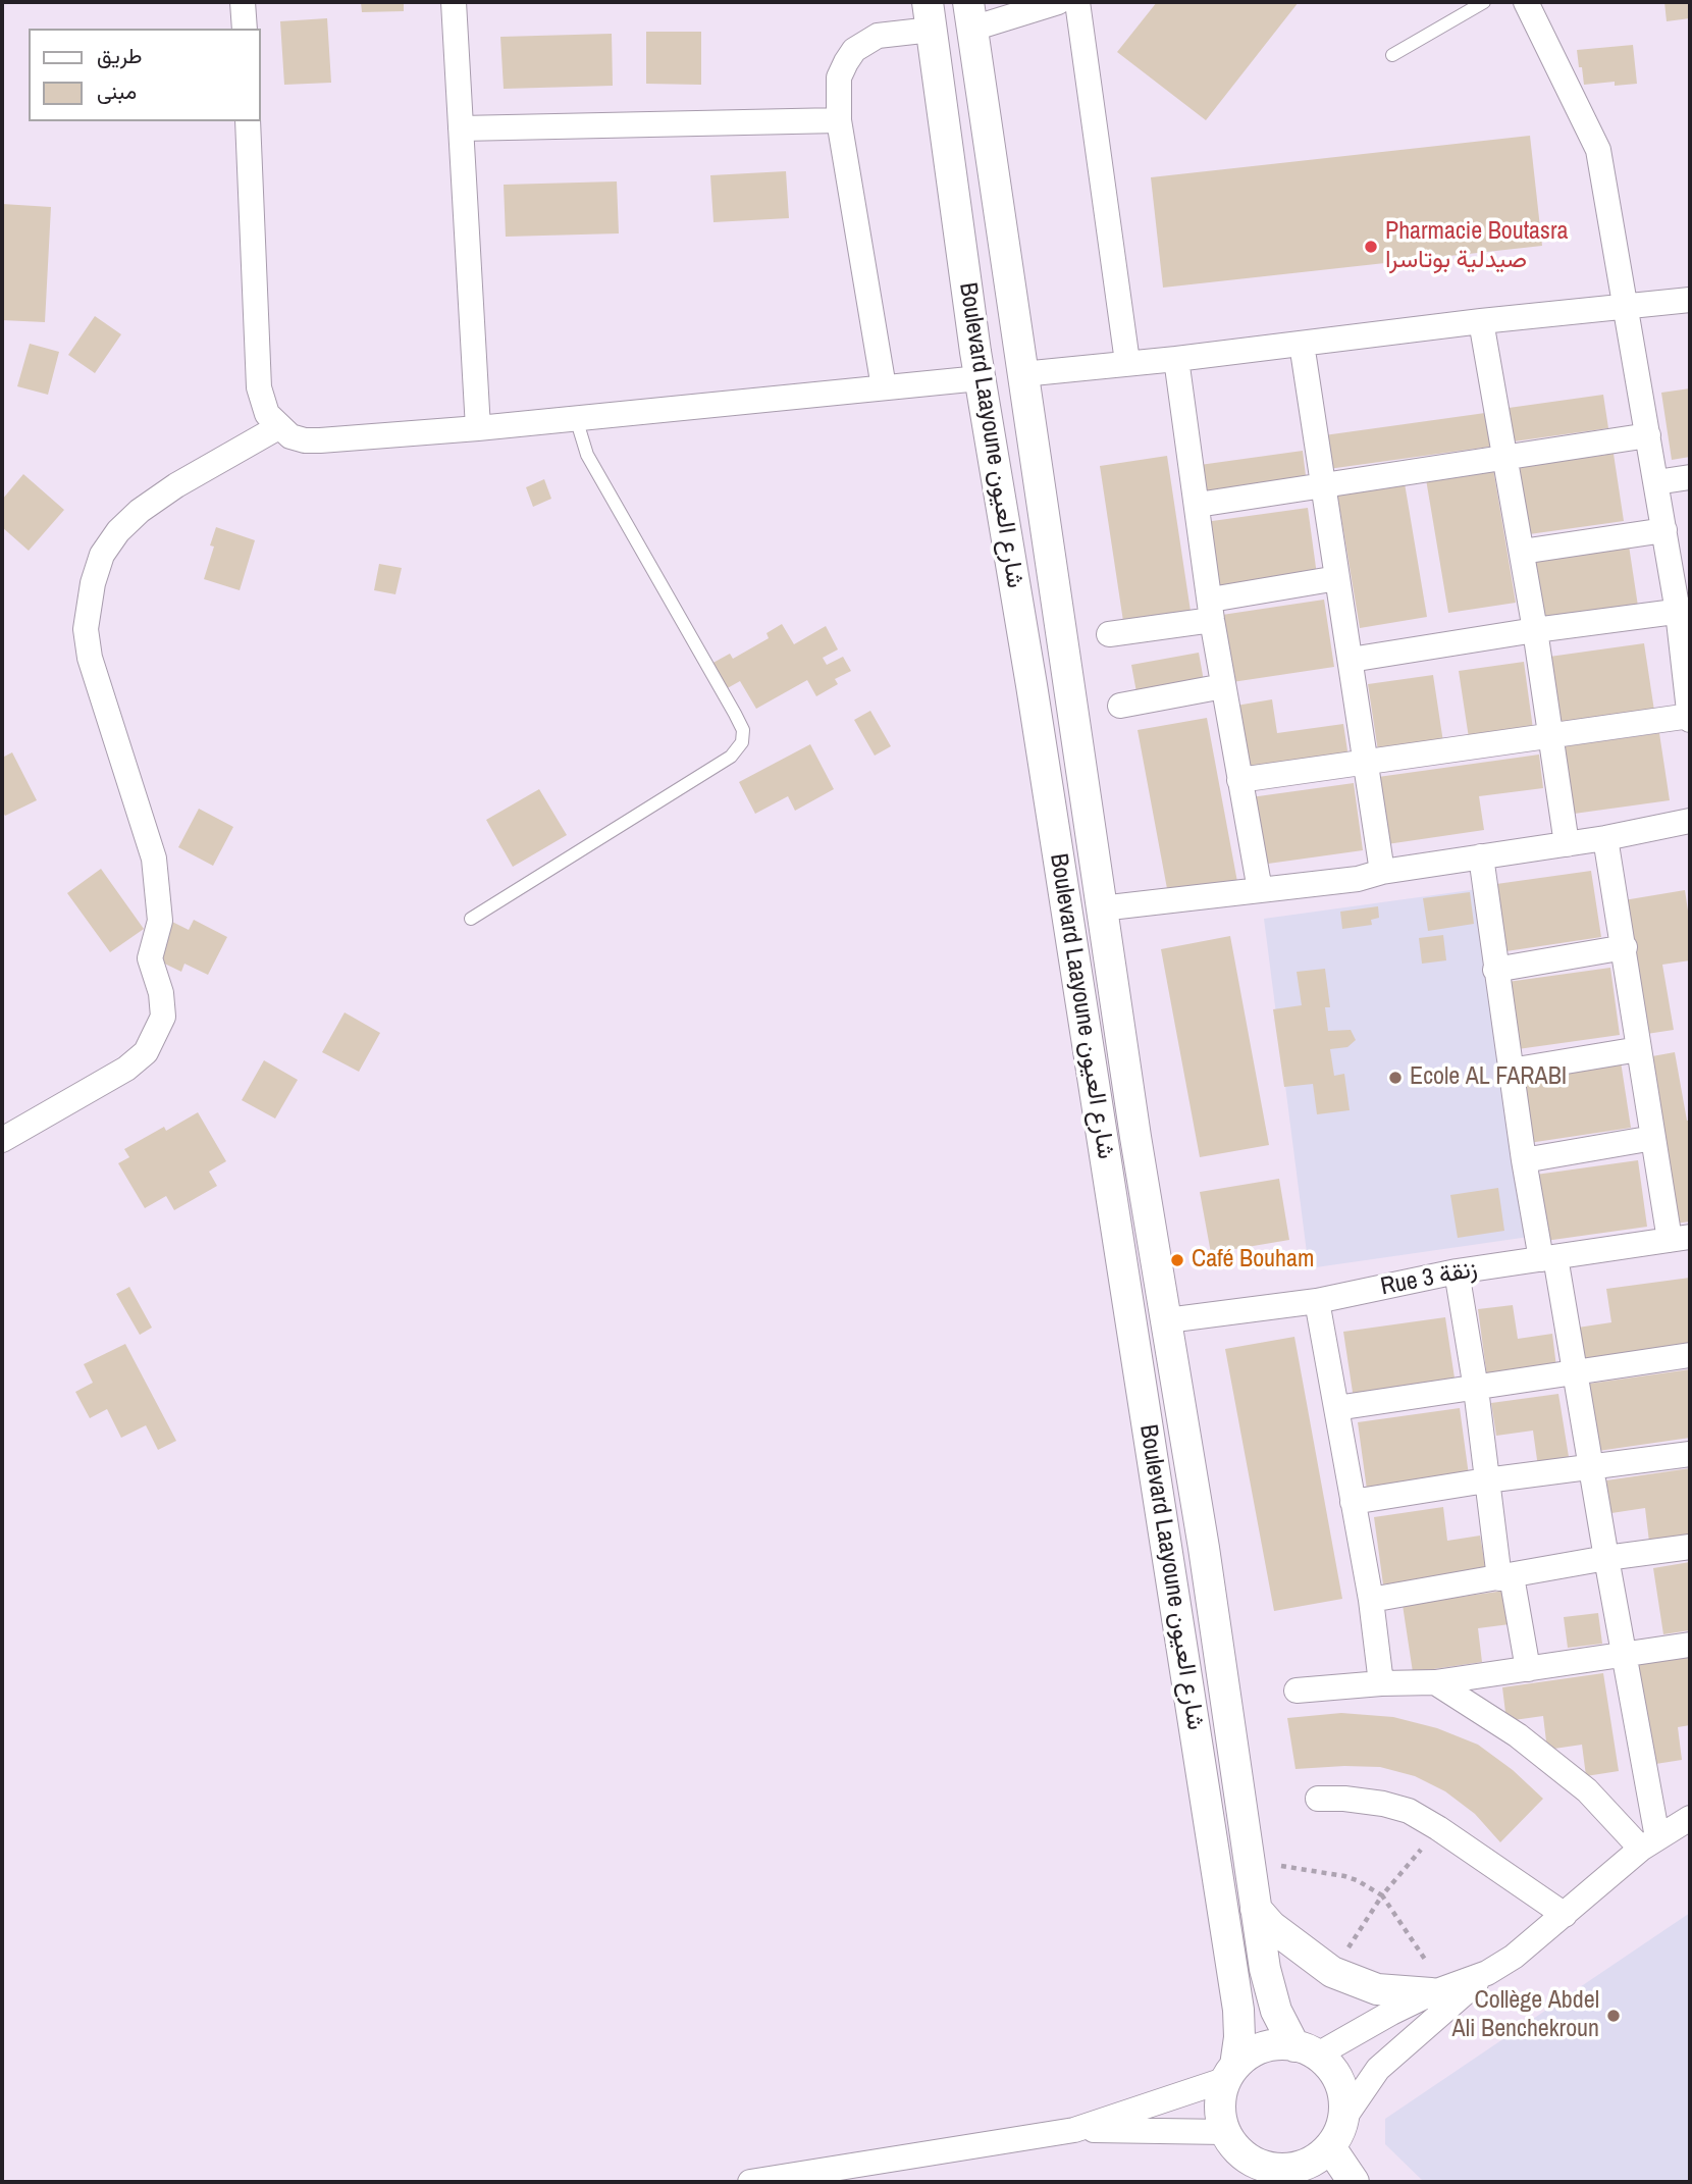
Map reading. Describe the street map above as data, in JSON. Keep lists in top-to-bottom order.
{
  "streets": {
    "street": ["Boulevard Laayoune شارع العيون", "Rue 3 زنقة"]
  },
  "crossings": [
    ["Boulevard Laayoune شارع العيون", "Rue 3 زنقة"]
  ],
  "places": [
    "Pharmacie Boutasra صيدلية بوتاسرا",
    "Ecole AL FARABI",
    "Café Bouham",
    "Collège Abdel Ali Benchekroun"
  ],
  "legend": ["طريق", "مبنى"]
}
